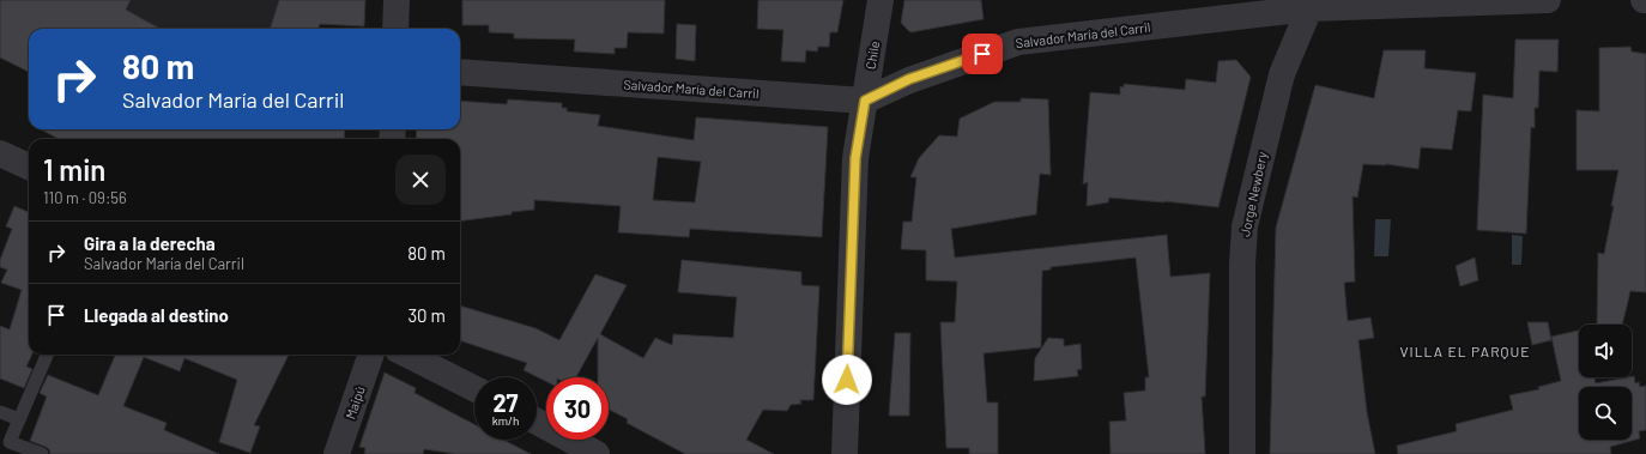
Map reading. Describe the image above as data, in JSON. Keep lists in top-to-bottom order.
{
  "streets": {
    "street": [
      "Salvador María del Carril",
      "Chile",
      "Jorge Newbery",
      "Maipú"
    ]
  },
  "crossings": [
    ["Salvador María del Carril", "Chile"],
    ["Salvador María del Carril", "Jorge Newbery"]
  ],
  "districts": ["VILLA EL PARQUE"],
  "page": {
    "turn": ["80 m", "Salvador María del Carril"],
    "heading": ["1 min", "110 m · 09:56"],
    "list": [
      {
        "name": "Gira a la derecha",
        "note": "Salvador María del Carril",
        "value": "80 m"
      },
      {
        "name": "Llegada al destino",
        "value": "30 m"
      }
    ],
    "speed": "27 km/h",
    "limit": "30"
  }
}
